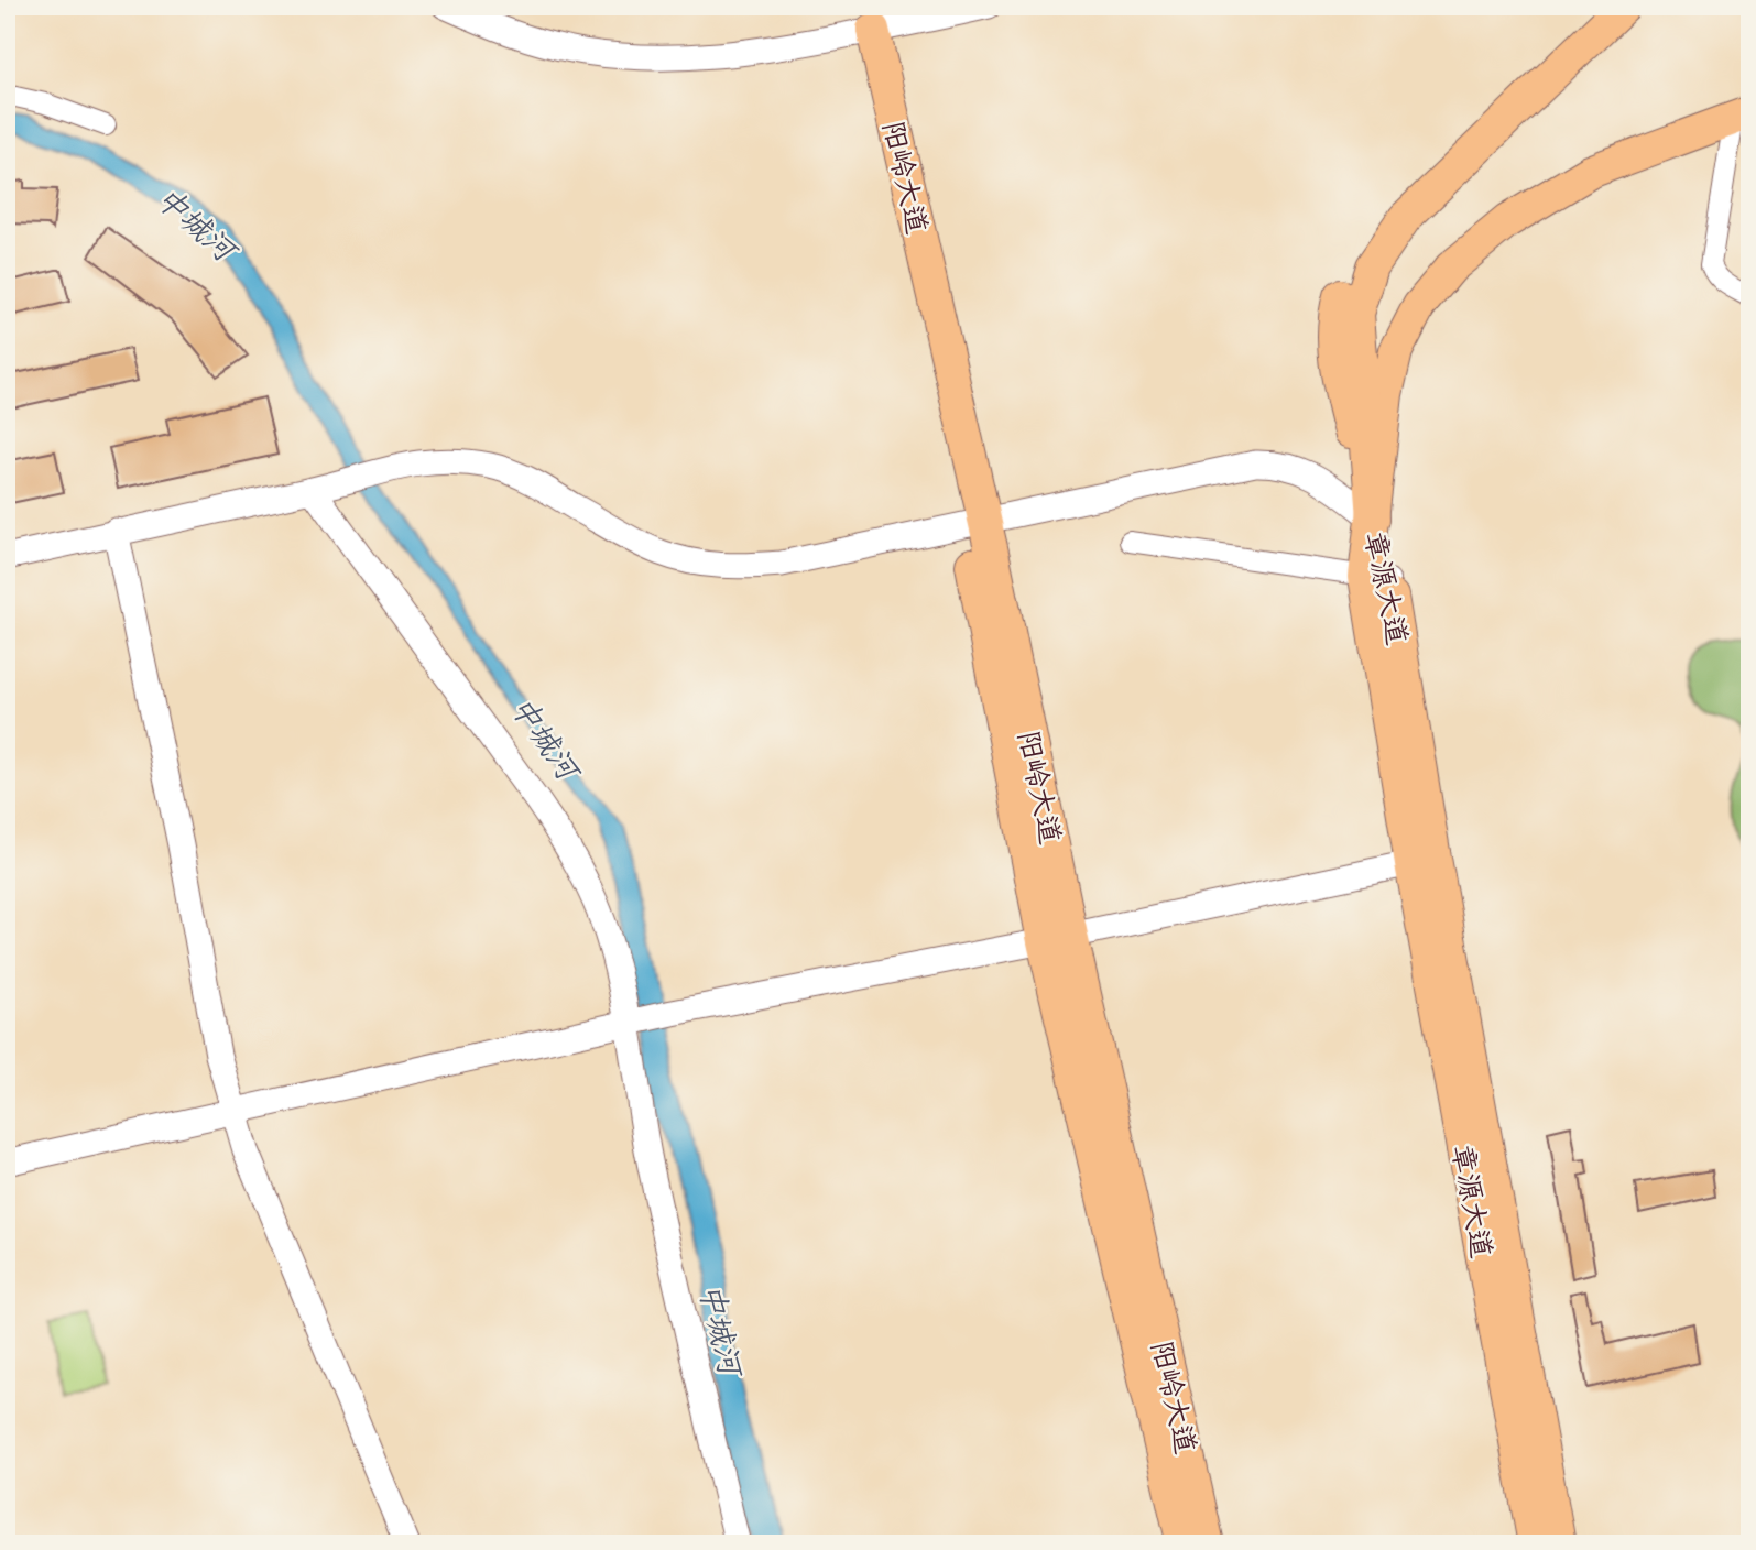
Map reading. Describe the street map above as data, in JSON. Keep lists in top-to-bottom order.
{
  "streets": {
    "main road": ["阳岭大道", "章源大道"]
  },
  "water": ["中城河"]
}
